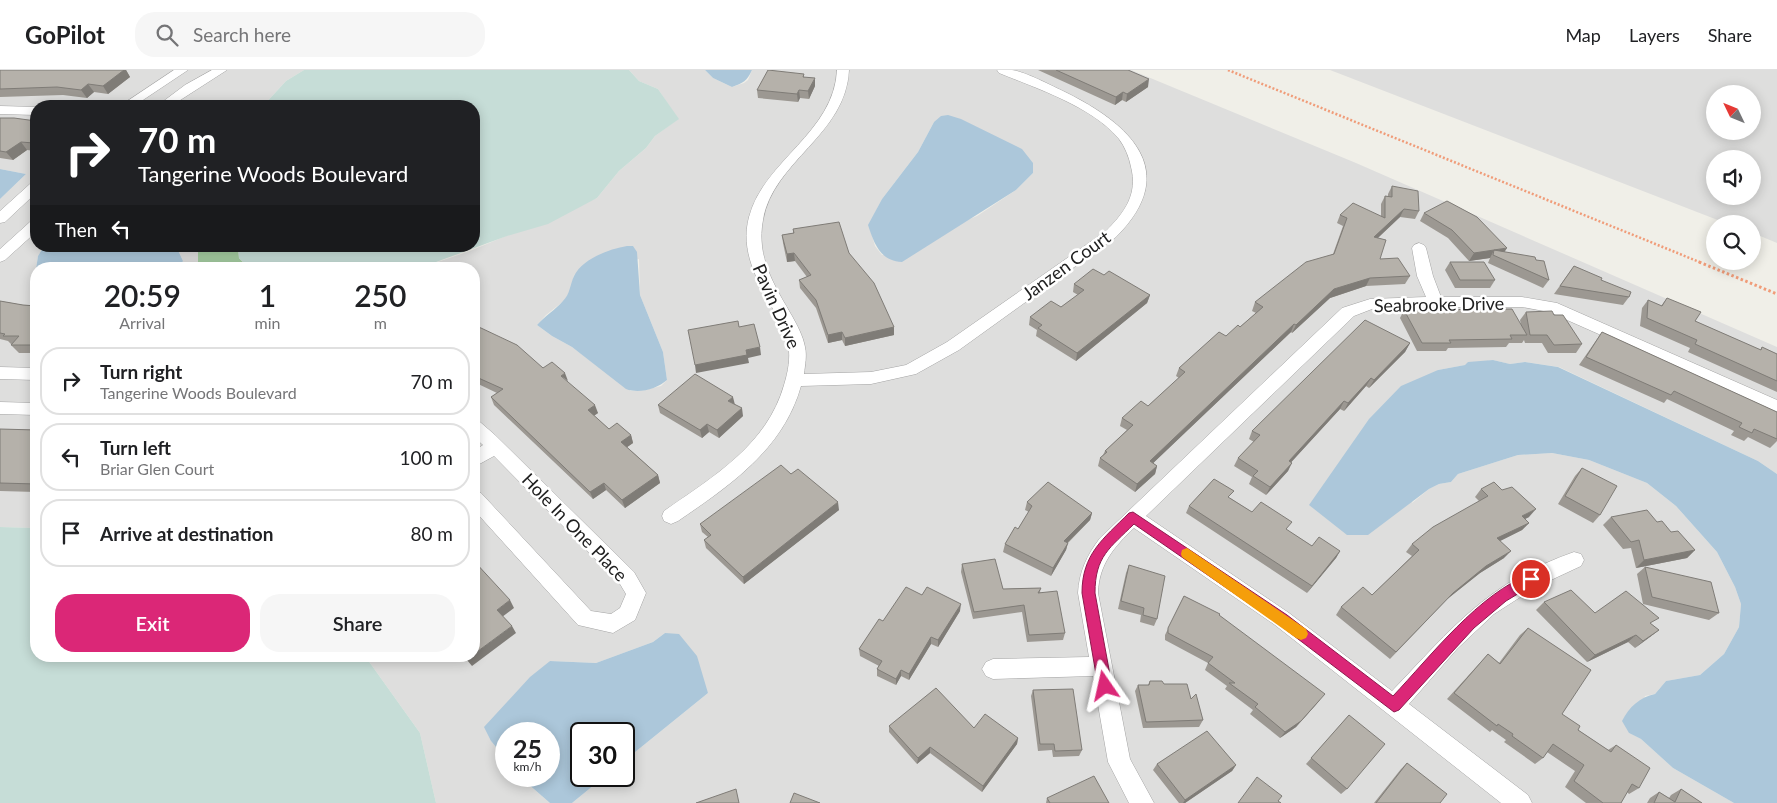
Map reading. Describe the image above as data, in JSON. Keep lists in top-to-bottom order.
{
  "streets": {
    "street": [
      "Janzen Court",
      "Seabrooke Drive",
      "Pavin Drive",
      "Hole In One Place"
    ]
  },
  "crossings": [
    ["Janzen Court", "Pavin Drive"]
  ],
  "north": "top left",
  "page": {
    "header": "GoPilot",
    "search": "Search here",
    "nav": ["Map", "Layers", "Share"],
    "turn": ["70 m", "Tangerine Woods Boulevard"],
    "then": "Then",
    "eta": [
      "20:59",
      "Arrival",
      "1",
      "min",
      "250",
      "m"
    ],
    "list": [
      {
        "name": "Turn right",
        "note": "Tangerine Woods Boulevard",
        "value": "70 m"
      },
      {
        "name": "Turn left",
        "note": "Briar Glen Court",
        "value": "100 m"
      },
      {
        "name": "Arrive at destination",
        "value": "80 m"
      }
    ],
    "buttons": ["Exit", "Share"],
    "speed": "25 km/h",
    "limit": "30"
  }
}
